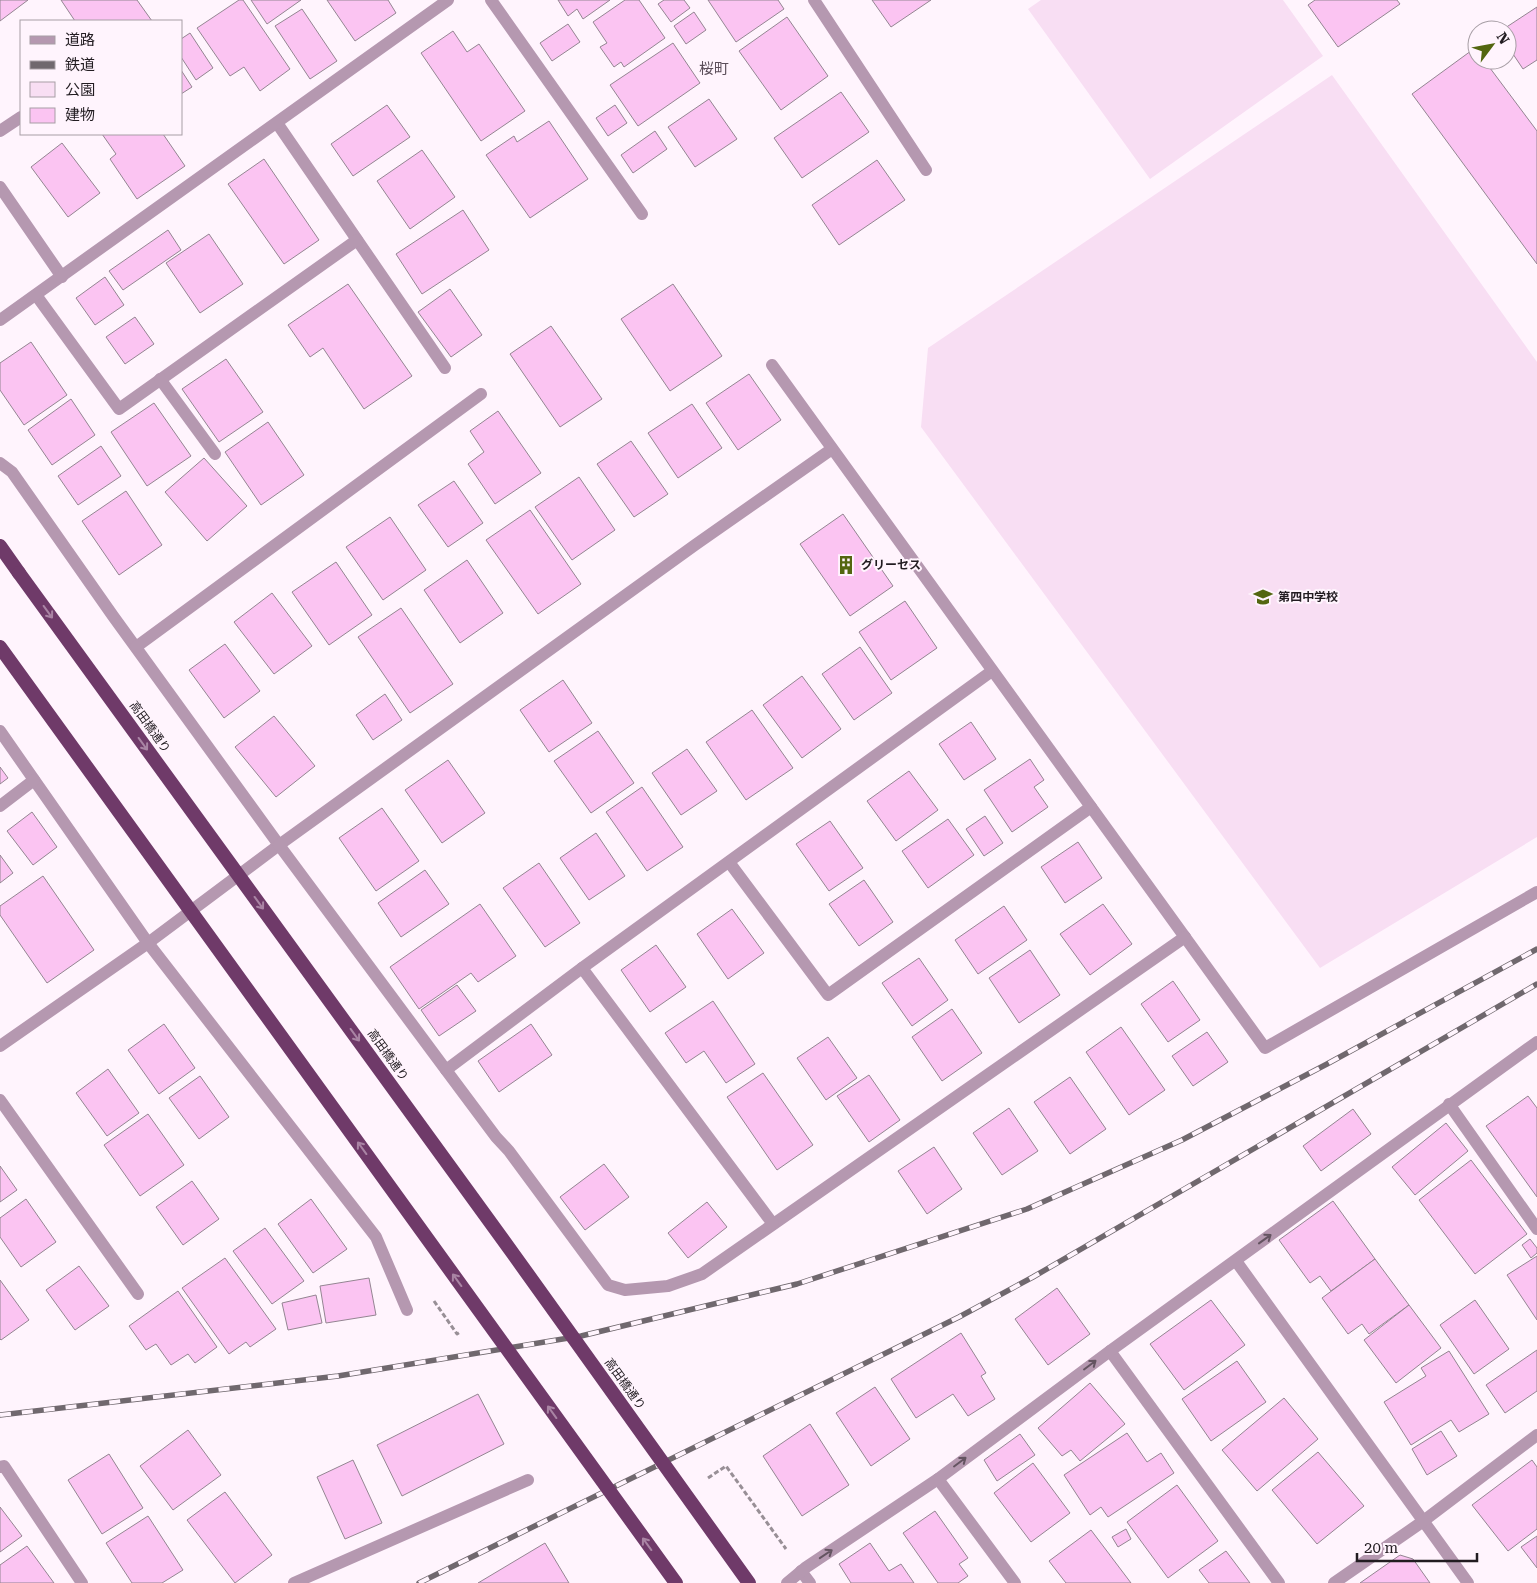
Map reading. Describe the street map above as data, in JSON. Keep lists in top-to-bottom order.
{
  "streets": {
    "highway": ["高田橋通り"]
  },
  "districts": ["桜町"],
  "places": {
    "building": ["グリーセス"],
    "school or university": ["第四中学校"]
  },
  "legend": [
    "道路",
    "鉄道",
    "公園",
    "建物"
  ],
  "scale_bar": "20 m",
  "north": "top right"
}
